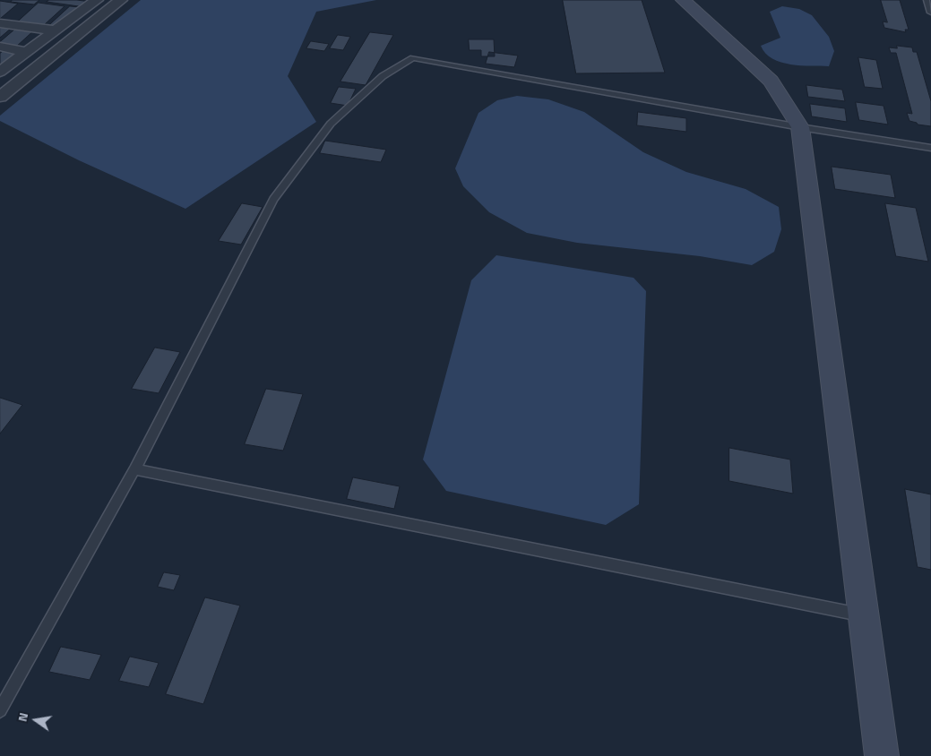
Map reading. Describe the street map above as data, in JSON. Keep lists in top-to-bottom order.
{
  "north": "left"
}
